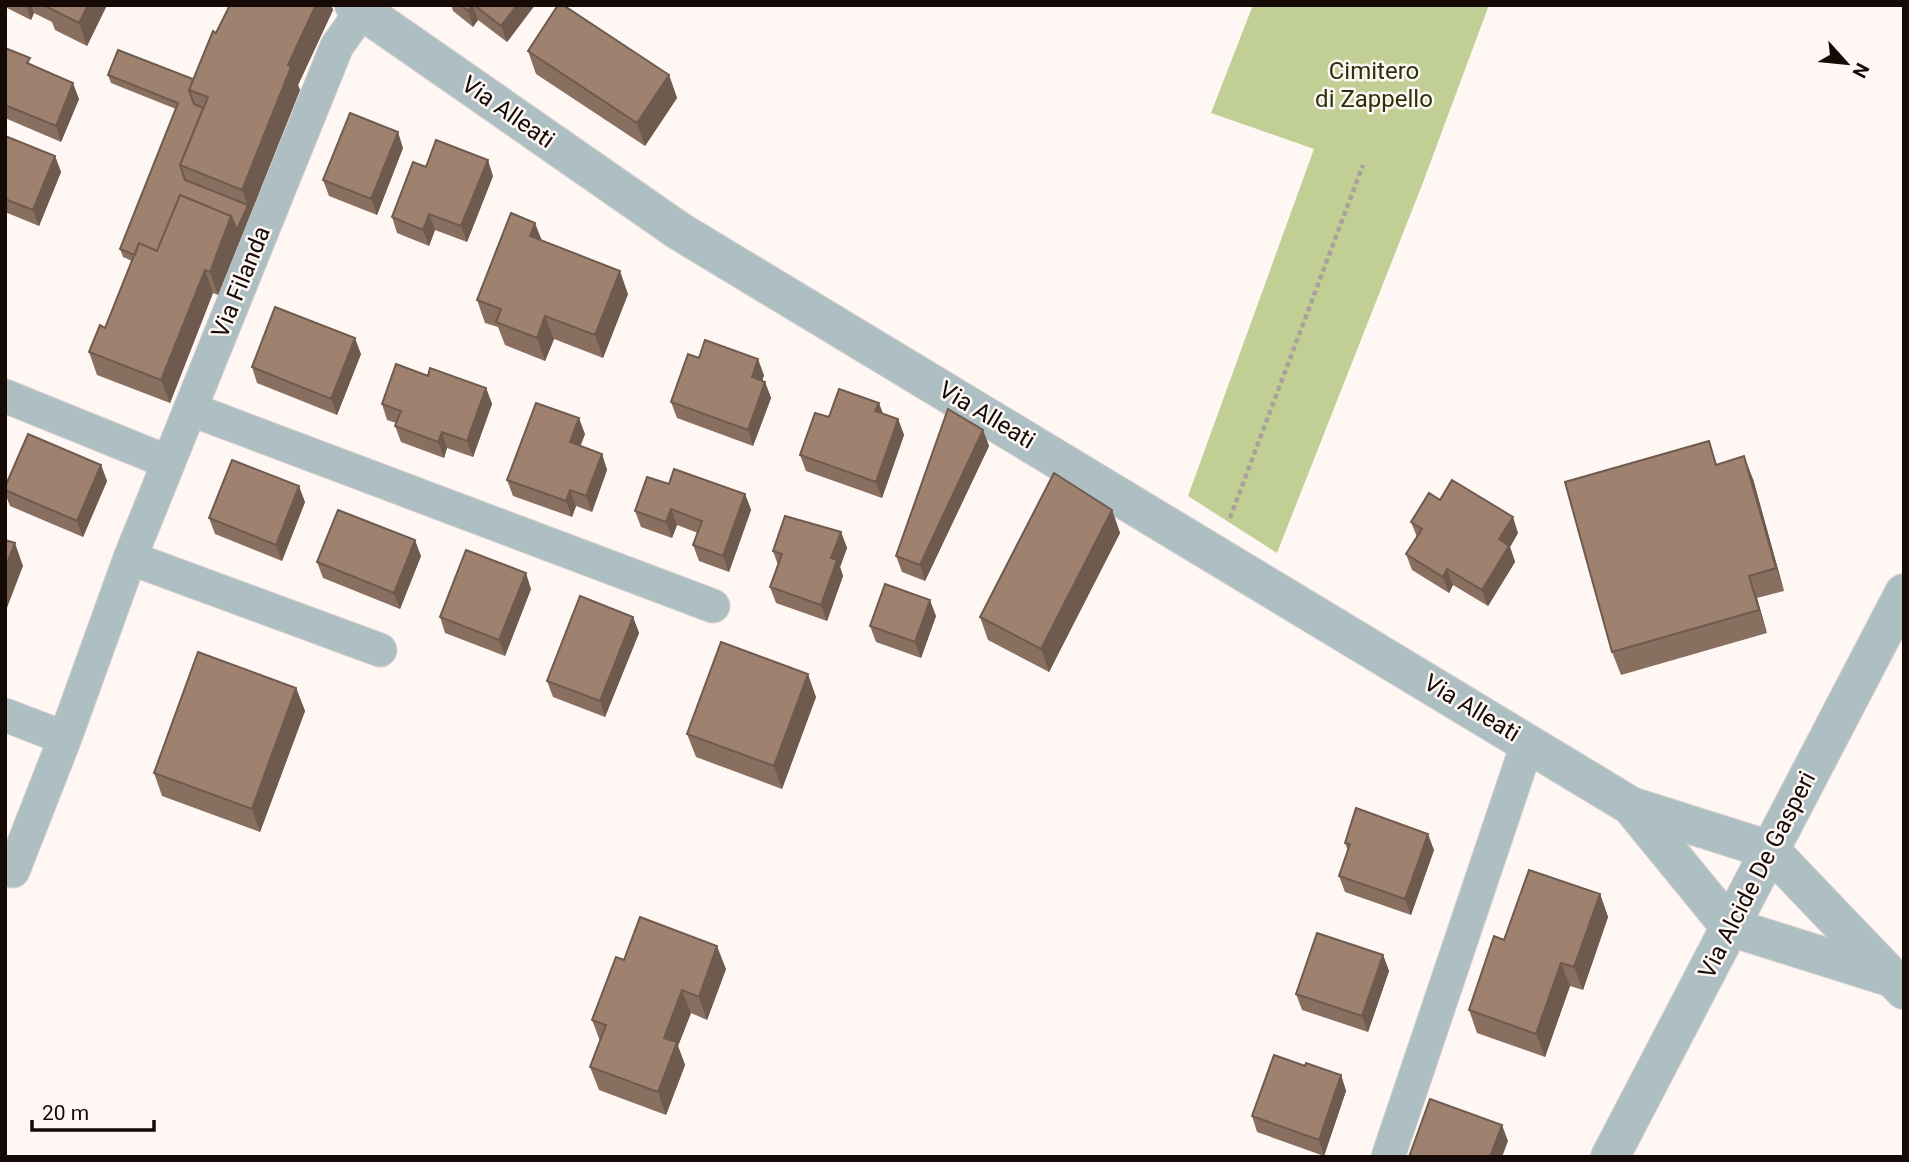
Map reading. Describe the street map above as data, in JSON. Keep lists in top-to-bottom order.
{
  "streets": {
    "street": ["Via Alleati", "Via Filanda", "Via Alcide De Gasperi"]
  },
  "crossings": [
    ["Via Alleati", "Via Filanda"],
    ["Via Alleati", "Via Alcide De Gasperi"]
  ],
  "parks": ["Cimitero di Zappello"],
  "scale_bar": "20 m",
  "north": "bottom right"
}
